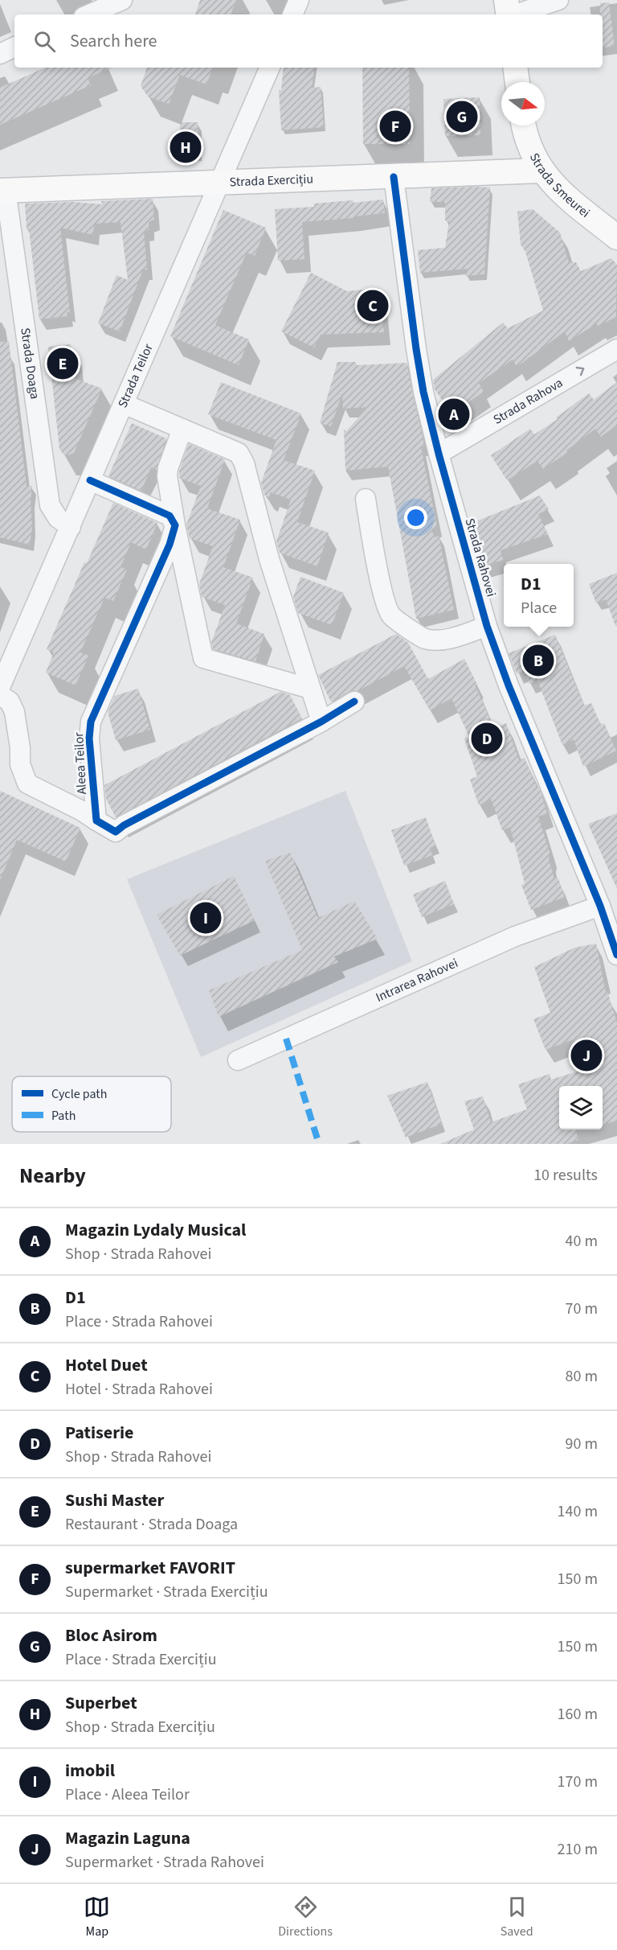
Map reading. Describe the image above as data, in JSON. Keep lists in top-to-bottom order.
{
  "streets": {
    "main road": ["Strada Exercițiu", "Strada Smeurei"],
    "street": [
      "Strada Doaga",
      "Strada Teilor",
      "Strada Rahova",
      "Strada Rahovei",
      "Aleea Teilor",
      "Intrarea Rahovei"
    ]
  },
  "crossings": [
    ["Strada Exercițiu", "Strada Smeurei"],
    ["Strada Exercițiu", "Strada Doaga"],
    ["Strada Exercițiu", "Strada Teilor"],
    ["Strada Exercițiu", "Strada Rahovei"],
    ["Strada Doaga", "Strada Teilor"],
    ["Strada Rahova", "Strada Rahovei"],
    ["Strada Rahovei", "Intrarea Rahovei"]
  ],
  "one_way": ["Strada Rahova"],
  "legend": ["Cycle path", "Path"],
  "north": "right",
  "page": {
    "search": "Search here",
    "pins": [
      "G",
      "F",
      "H",
      "C",
      "E",
      "A",
      "B",
      "D",
      "I",
      "J"
    ],
    "popup": ["D1", "Place"],
    "heading": ["Nearby", "10 results"],
    "list": [
      {
        "mark": "A",
        "name": "Magazin Lydaly Musical",
        "note": "Shop · Strada Rahovei",
        "value": "40 m"
      },
      {
        "mark": "B",
        "name": "D1",
        "note": "Place · Strada Rahovei",
        "value": "70 m"
      },
      {
        "mark": "C",
        "name": "Hotel Duet",
        "note": "Hotel · Strada Rahovei",
        "value": "80 m"
      },
      {
        "mark": "D",
        "name": "Patiserie",
        "note": "Shop · Strada Rahovei",
        "value": "90 m"
      },
      {
        "mark": "E",
        "name": "Sushi Master",
        "note": "Restaurant · Strada Doaga",
        "value": "140 m"
      },
      {
        "mark": "F",
        "name": "supermarket FAVORIT",
        "note": "Supermarket · Strada Exercițiu",
        "value": "150 m"
      },
      {
        "mark": "G",
        "name": "Bloc Asirom",
        "note": "Place · Strada Exercițiu",
        "value": "150 m"
      },
      {
        "mark": "H",
        "name": "Superbet",
        "note": "Shop · Strada Exercițiu",
        "value": "160 m"
      },
      {
        "mark": "I",
        "name": "imobil",
        "note": "Place · Aleea Teilor",
        "value": "170 m"
      },
      {
        "mark": "J",
        "name": "Magazin Laguna",
        "note": "Supermarket · Strada Rahovei",
        "value": "210 m"
      }
    ],
    "nav": ["Map", "Directions", "Saved"]
  }
}
